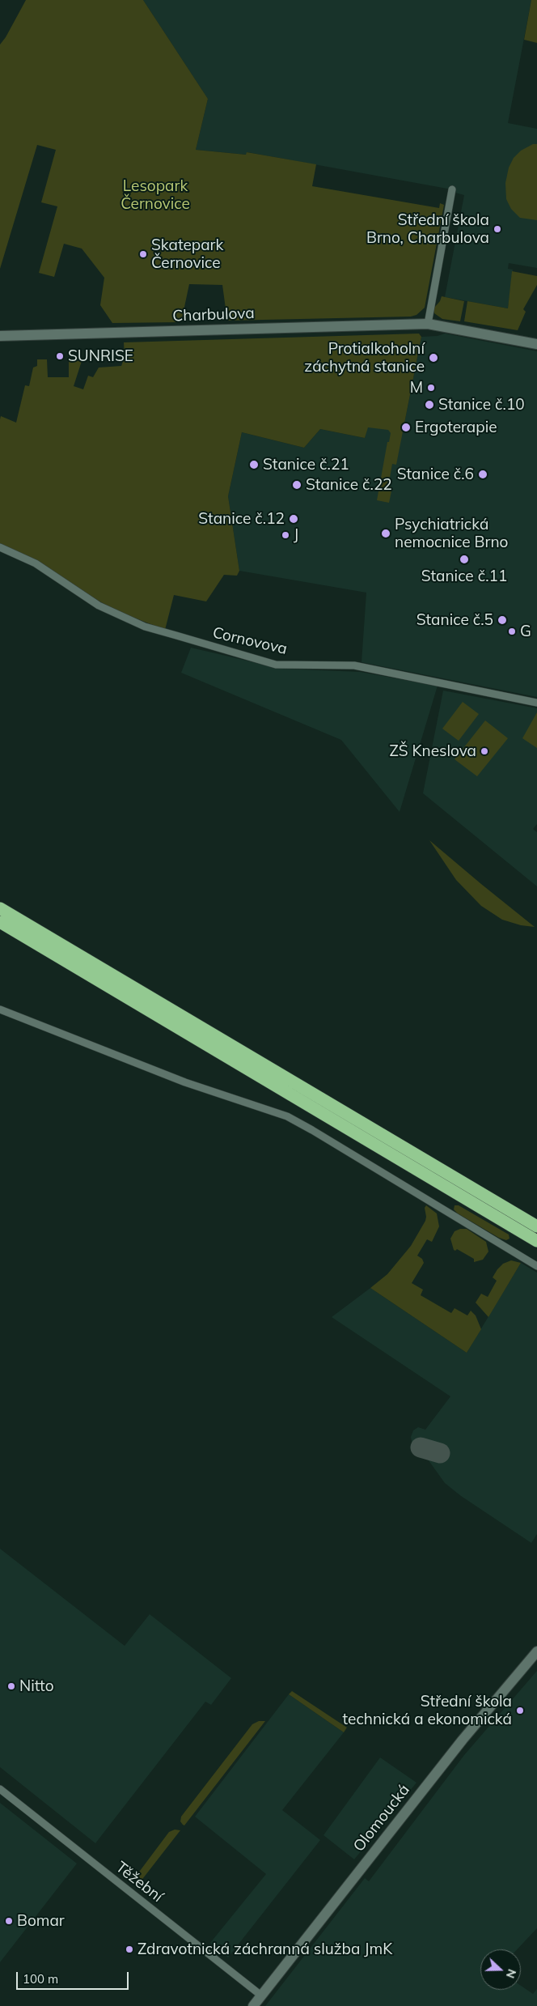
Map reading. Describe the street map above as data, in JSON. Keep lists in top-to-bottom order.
{
  "streets": {
    "street": [
      "Charbulova",
      "Cornovova",
      "Olomoucká",
      "Těžební"
    ]
  },
  "crossings": [
    ["Olomoucká", "Těžební"]
  ],
  "parks": ["Lesopark Černovice"],
  "places": [
    "Střední škola Brno, Charbulova",
    "Skatepark Černovice",
    "SUNRISE",
    "Protialkoholní záchytná stanice",
    "M",
    "Stanice č.10",
    "Ergoterapie",
    "Stanice č.21",
    "Stanice č.6",
    "Stanice č.22",
    "Stanice č.12",
    "Psychiatrická nemocnice Brno",
    "J",
    "Stanice č.11",
    "Stanice č.5",
    "G",
    "ZŠ Kneslova",
    "Nitto",
    "Střední škola technická a ekonomická",
    "Bomar",
    "Zdravotnická záchranná služba JmK"
  ],
  "scale_bar": "100 m",
  "north": "right"
}
